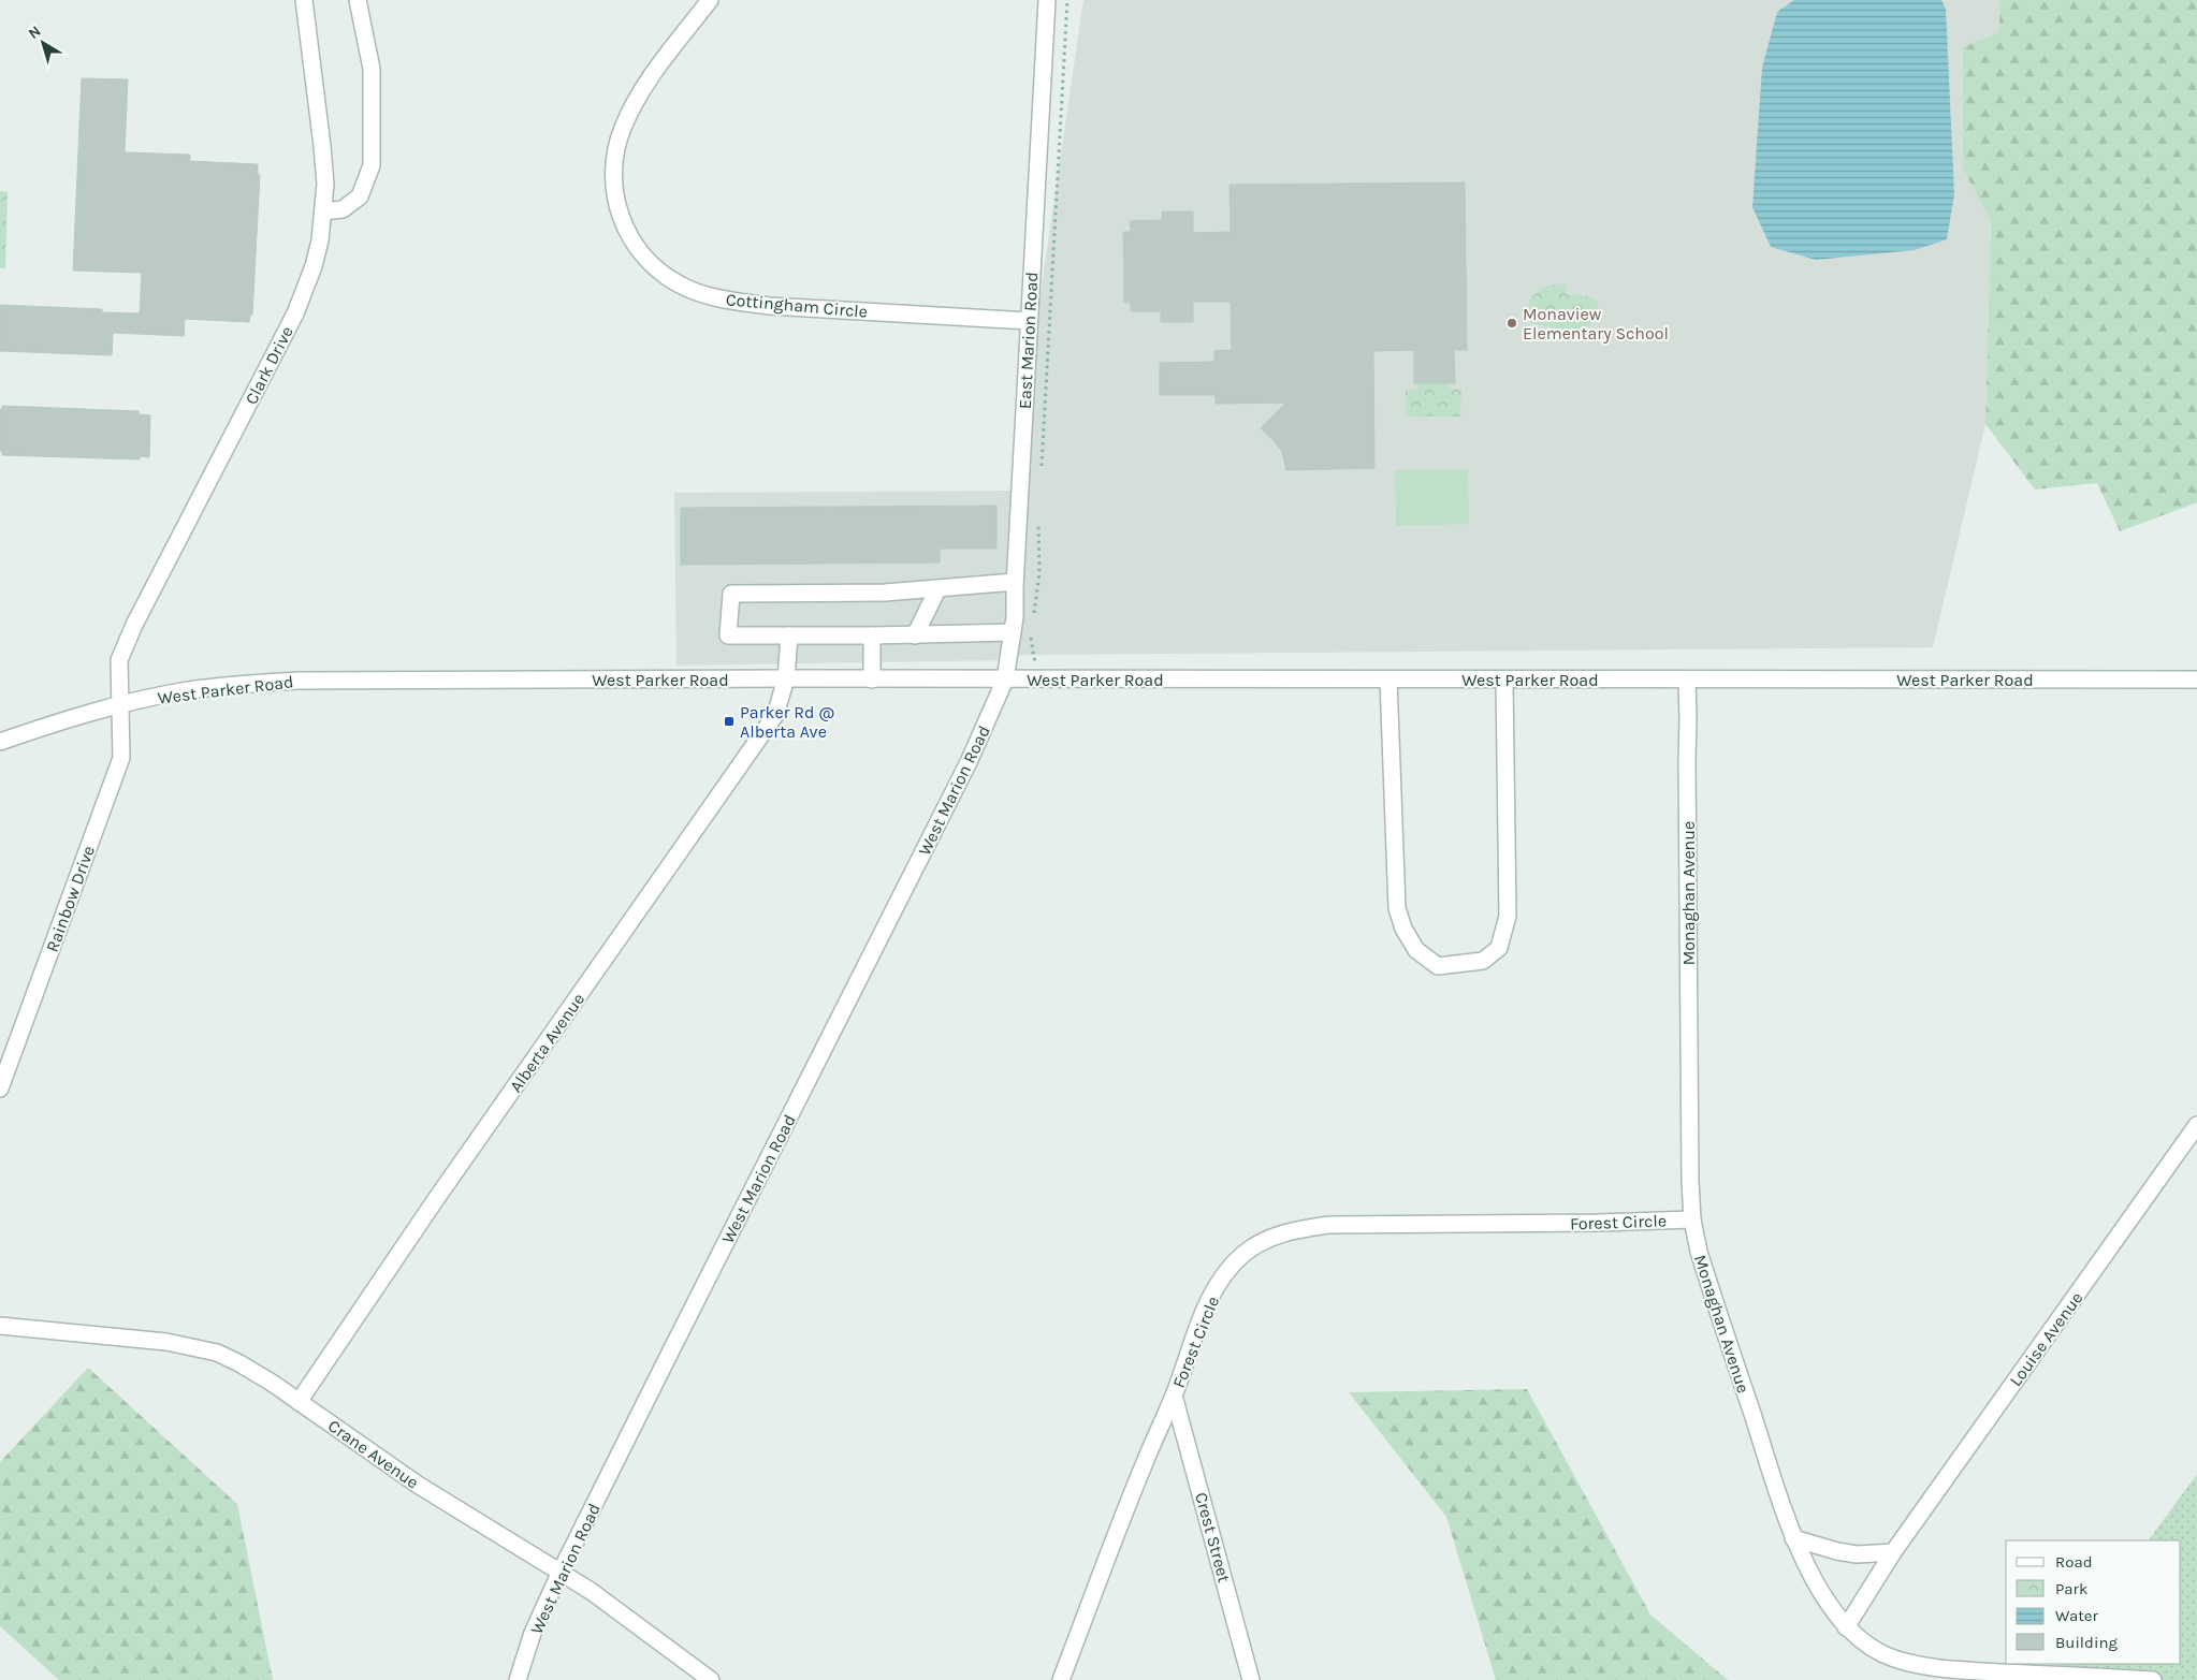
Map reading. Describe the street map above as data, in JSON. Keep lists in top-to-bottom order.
{
  "streets": {
    "street": [
      "Cottingham Circle",
      "East Marion Road",
      "Clark Drive",
      "West Parker Road",
      "West Marion Road",
      "Monaghan Avenue",
      "Rainbow Drive",
      "Alberta Avenue",
      "Forest Circle",
      "Louise Avenue",
      "Crane Avenue",
      "Crest Street"
    ]
  },
  "crossings": [
    ["Cottingham Circle", "East Marion Road"],
    ["East Marion Road", "West Parker Road"],
    ["East Marion Road", "West Marion Road"],
    ["Clark Drive", "West Parker Road"],
    ["Clark Drive", "Rainbow Drive"],
    ["West Parker Road", "West Marion Road"],
    ["West Parker Road", "Monaghan Avenue"],
    ["West Parker Road", "Rainbow Drive"],
    ["West Parker Road", "Alberta Avenue"],
    ["West Marion Road", "Crane Avenue"],
    ["Monaghan Avenue", "Forest Circle"],
    ["Monaghan Avenue", "Louise Avenue"],
    ["Alberta Avenue", "Crane Avenue"],
    ["Forest Circle", "Crest Street"]
  ],
  "places": {
    "other": ["Monaview Elementary School"],
    "transit": ["Parker Rd @ Alberta Ave"]
  },
  "legend": [
    "Road",
    "Park",
    "Water",
    "Building"
  ],
  "north": "top left"
}
